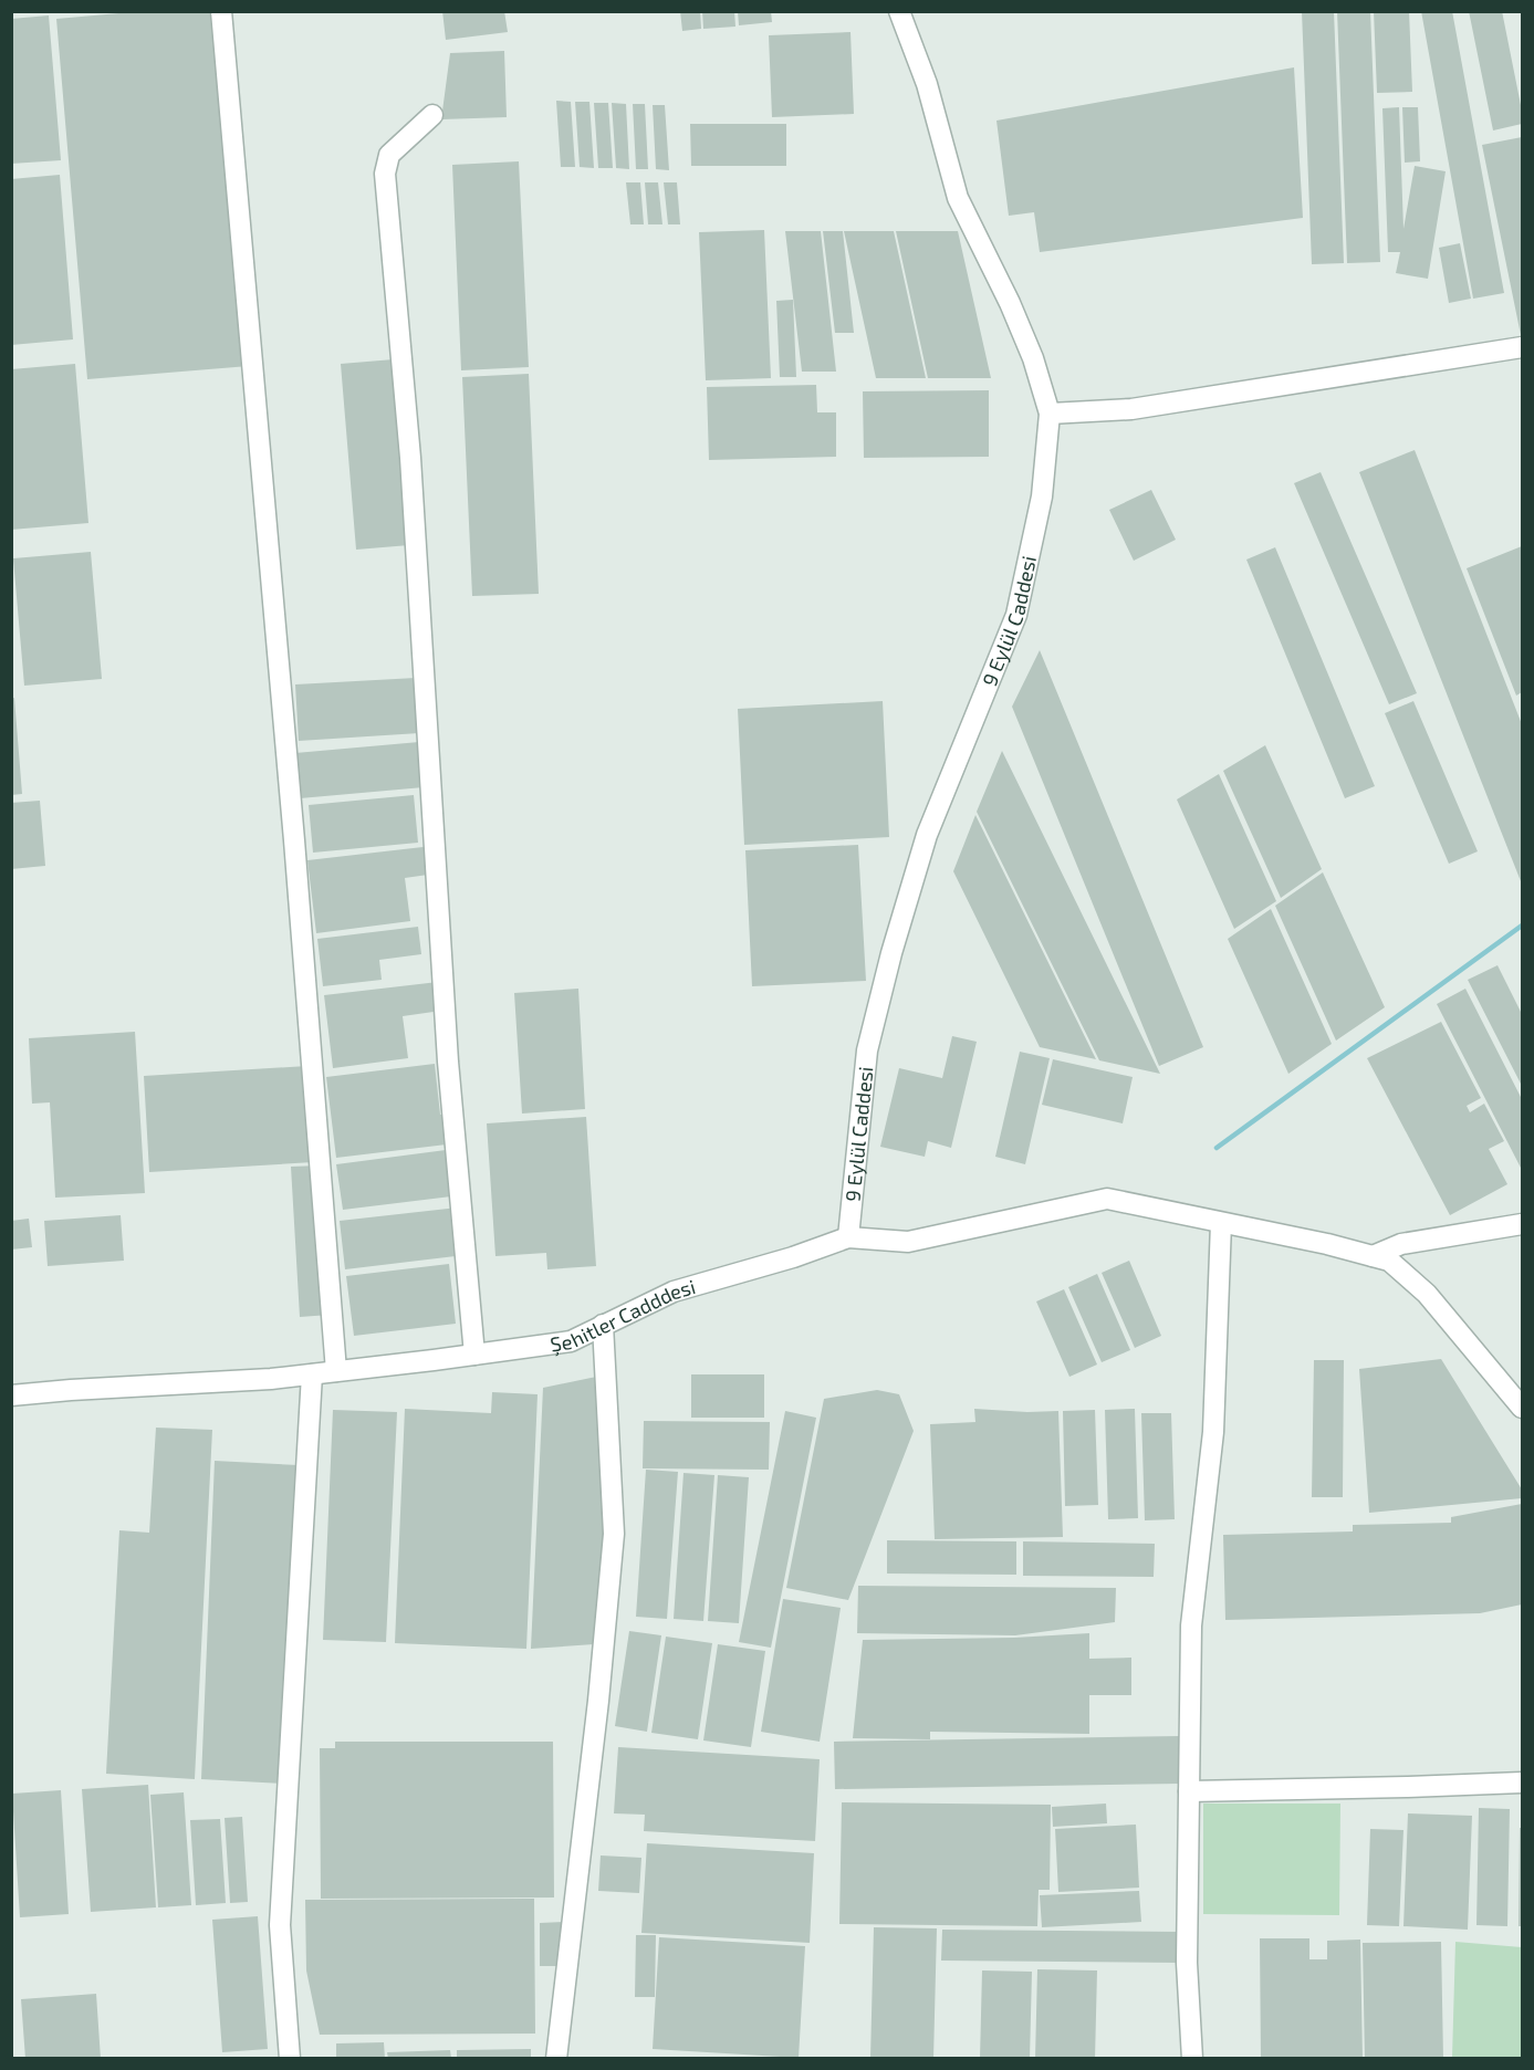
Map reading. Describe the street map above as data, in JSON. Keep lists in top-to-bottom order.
{
  "streets": {
    "street": ["9 Eylül Caddesi", "Şehitler Cadddesi"]
  },
  "crossings": [
    ["9 Eylül Caddesi", "Şehitler Cadddesi"]
  ]
}
